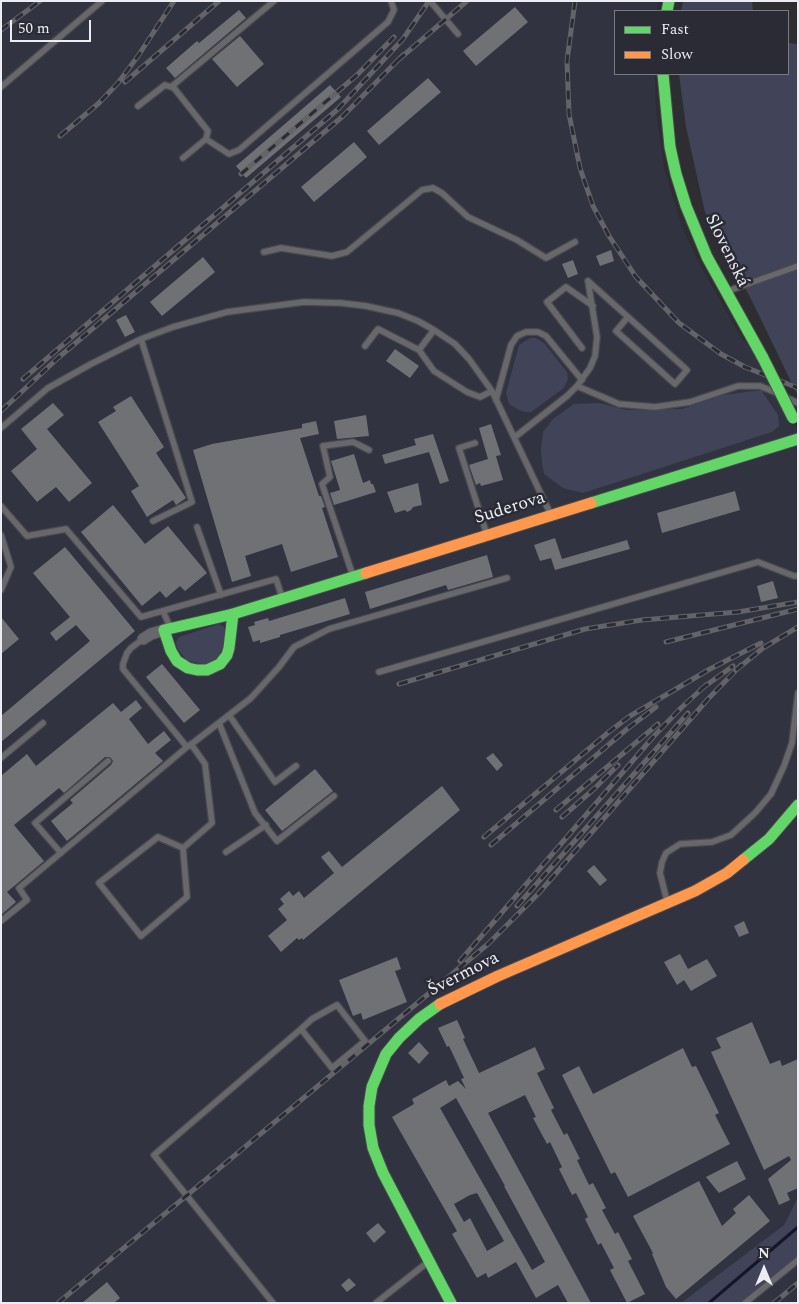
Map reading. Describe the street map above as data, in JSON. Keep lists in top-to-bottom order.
{
  "streets": {
    "street": ["Slovenská", "Suderova", "Švermova"]
  },
  "legend": ["Fast", "Slow"],
  "scale_bar": "50 m",
  "north": "top"
}
